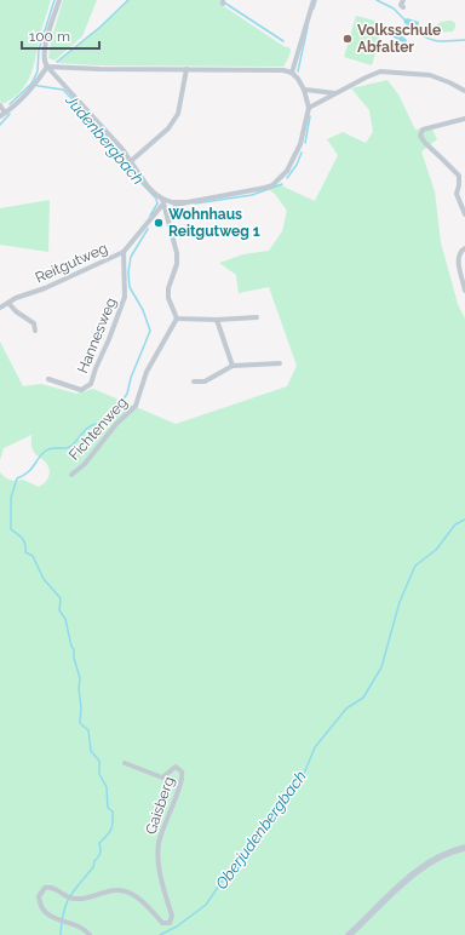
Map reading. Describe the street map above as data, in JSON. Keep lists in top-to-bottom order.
{
  "streets": {
    "street": [
      "Reitgutweg",
      "Hannesweg",
      "Fichtenweg",
      "Gaisberg"
    ]
  },
  "crossings": [
    ["Reitgutweg", "Hannesweg"]
  ],
  "water": ["Judenbergbach", "Oberjudenbergbach"],
  "places": ["Volksschule Abfalter", "Wohnhaus Reitgutweg 1"],
  "scale_bar": "100 m"
}
